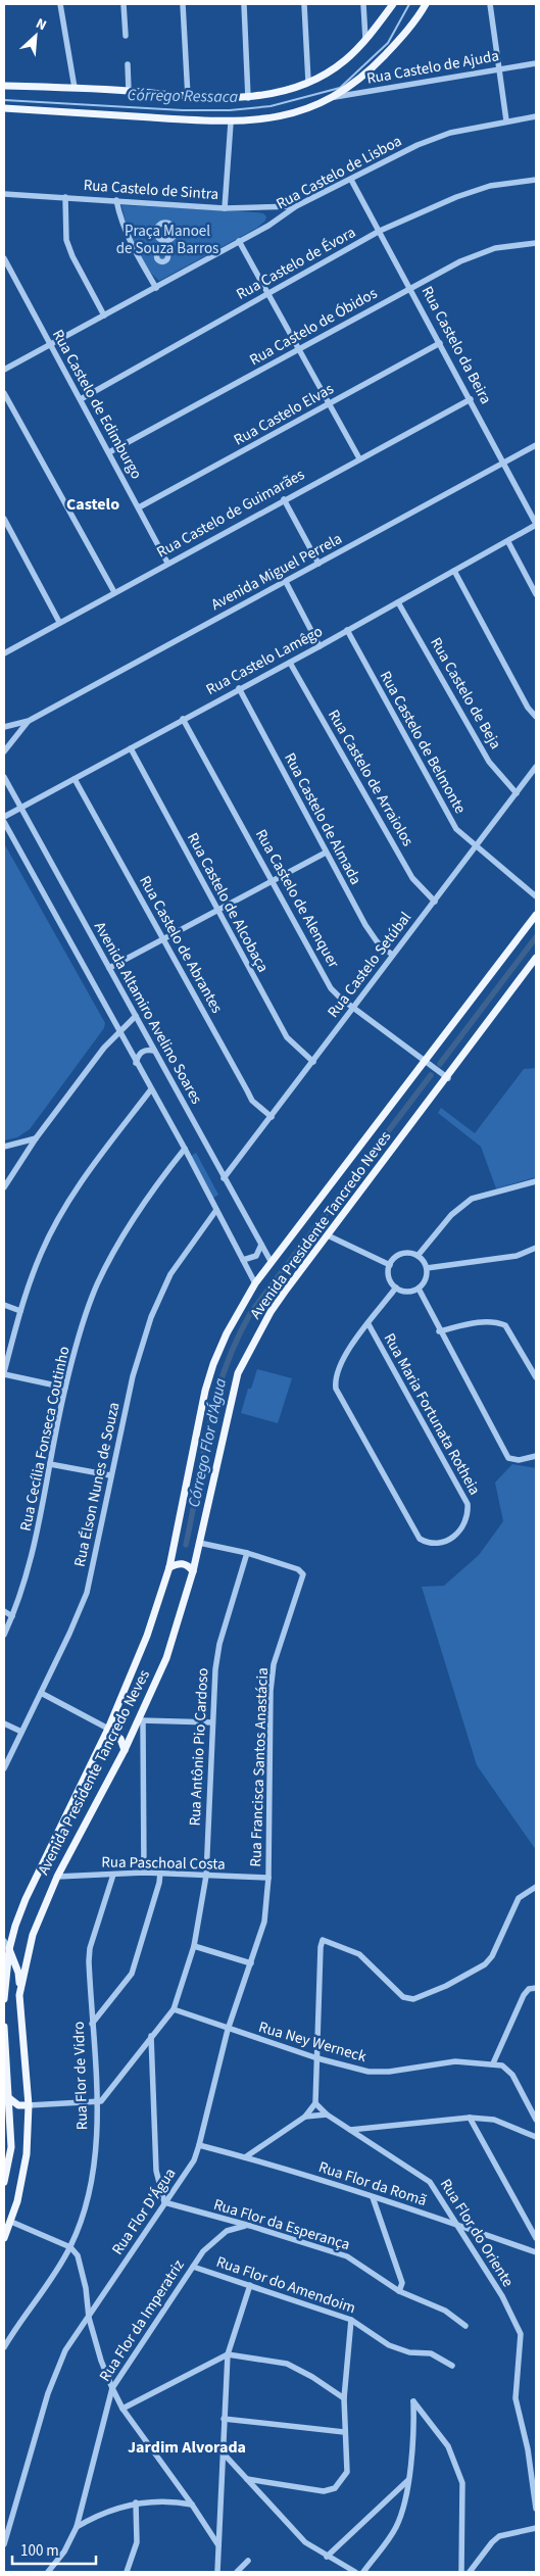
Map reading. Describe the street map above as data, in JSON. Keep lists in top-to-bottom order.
{
  "streets": {
    "main road": ["Avenida Presidente Tancredo Neves"],
    "street": [
      "Rua Castelo de Ajuda",
      "Rua Castelo de Lisboa",
      "Rua Castelo de Sintra",
      "Rua Castelo de Évora",
      "Rua Castelo de Óbidos",
      "Rua Castelo da Beira",
      "Rua Castelo de Edimburgo",
      "Rua Castelo Elvas",
      "Rua Castelo de Guimarães",
      "Avenida Miguel Perrela",
      "Rua Castelo Lamêgo",
      "Rua Castelo de Beja",
      "Rua Castelo de Belmonte",
      "Rua Castelo de Arraiolos",
      "Rua Castelo de Almada",
      "Rua Castelo de Alenquer",
      "Rua Castelo de Alcobaça",
      "Rua Castelo de Abrantes",
      "Rua Castelo Setúbal",
      "Avenida Altamiro Avelino Soares",
      "Rua Maria Fortunata Rotheia",
      "Rua Cecília Fonseca Coutinho",
      "Rua Élson Nunes de Souza",
      "Rua Antônio Pio Cardoso",
      "Rua Francisca Santos Anastácia",
      "Rua Paschoal Costa",
      "Rua Ney Werneck",
      "Rua Flor de Vidro",
      "Rua Flor da Romã",
      "Rua Flor D'Água",
      "Rua Flor da Esperança",
      "Rua Flor do Oriente",
      "Rua Flor do Amendoim",
      "Rua Flor da Imperatriz"
    ]
  },
  "crossings": [
    ["Rua Castelo de Lisboa", "Rua Castelo de Sintra"],
    ["Rua Castelo de Lisboa", "Rua Castelo da Beira"],
    ["Rua Castelo de Lisboa", "Rua Castelo de Edimburgo"],
    ["Rua Castelo de Évora", "Rua Castelo da Beira"],
    ["Rua Castelo de Évora", "Rua Castelo de Edimburgo"],
    ["Rua Castelo de Óbidos", "Rua Castelo da Beira"],
    ["Rua Castelo de Óbidos", "Rua Castelo de Edimburgo"],
    ["Rua Castelo da Beira", "Rua Castelo Elvas"],
    ["Rua Castelo da Beira", "Rua Castelo de Guimarães"],
    ["Rua Castelo da Beira", "Avenida Miguel Perrela"],
    ["Rua Castelo da Beira", "Rua Castelo Lamêgo"],
    ["Rua Castelo de Edimburgo", "Rua Castelo Elvas"],
    ["Rua Castelo de Edimburgo", "Rua Castelo de Guimarães"],
    ["Rua Castelo Lamêgo", "Rua Castelo de Beja"],
    ["Rua Castelo Lamêgo", "Rua Castelo de Belmonte"],
    ["Rua Castelo Lamêgo", "Rua Castelo de Arraiolos"],
    ["Rua Castelo Lamêgo", "Rua Castelo de Almada"],
    ["Rua Castelo Lamêgo", "Rua Castelo de Alenquer"],
    ["Rua Castelo Lamêgo", "Rua Castelo de Alcobaça"],
    ["Rua Castelo Lamêgo", "Rua Castelo de Abrantes"],
    ["Rua Castelo Lamêgo", "Avenida Altamiro Avelino Soares"],
    ["Rua Castelo de Beja", "Rua Castelo Setúbal"],
    ["Rua Castelo de Belmonte", "Rua Castelo Setúbal"],
    ["Rua Castelo de Arraiolos", "Rua Castelo Setúbal"],
    ["Rua Castelo de Almada", "Rua Castelo Setúbal"],
    ["Rua Castelo de Alenquer", "Rua Castelo Setúbal"],
    ["Rua Castelo de Alenquer", "Avenida Presidente Tancredo Neves"],
    ["Rua Castelo de Alcobaça", "Rua Castelo Setúbal"],
    ["Rua Castelo de Abrantes", "Rua Castelo Setúbal"],
    ["Rua Castelo Setúbal", "Avenida Altamiro Avelino Soares"],
    ["Avenida Altamiro Avelino Soares", "Avenida Presidente Tancredo Neves"],
    ["Avenida Presidente Tancredo Neves", "Rua Paschoal Costa"],
    ["Rua Antônio Pio Cardoso", "Rua Francisca Santos Anastácia"],
    ["Rua Antônio Pio Cardoso", "Rua Paschoal Costa"],
    ["Rua Antônio Pio Cardoso", "Rua Ney Werneck"],
    ["Rua Francisca Santos Anastácia", "Rua Paschoal Costa"],
    ["Rua Francisca Santos Anastácia", "Rua Flor D'Água"],
    ["Rua Paschoal Costa", "Rua Flor de Vidro"],
    ["Rua Paschoal Costa", "Rua Flor D'Água"],
    ["Rua Ney Werneck", "Rua Flor D'Água"],
    ["Rua Flor da Romã", "Rua Flor D'Água"],
    ["Rua Flor da Romã", "Rua Flor do Oriente"],
    ["Rua Flor D'Água", "Rua Flor da Esperança"],
    ["Rua Flor da Esperança", "Rua Flor da Imperatriz"],
    ["Rua Flor do Amendoim", "Rua Flor da Imperatriz"]
  ],
  "districts": ["Castelo", "Jardim Alvorada"],
  "water": ["Córrego Ressaca", "Córrego Flor d'Água"],
  "parks": ["Praça Manoel de Souza Barros"],
  "scale_bar": "100 m",
  "north": "top right"
}
